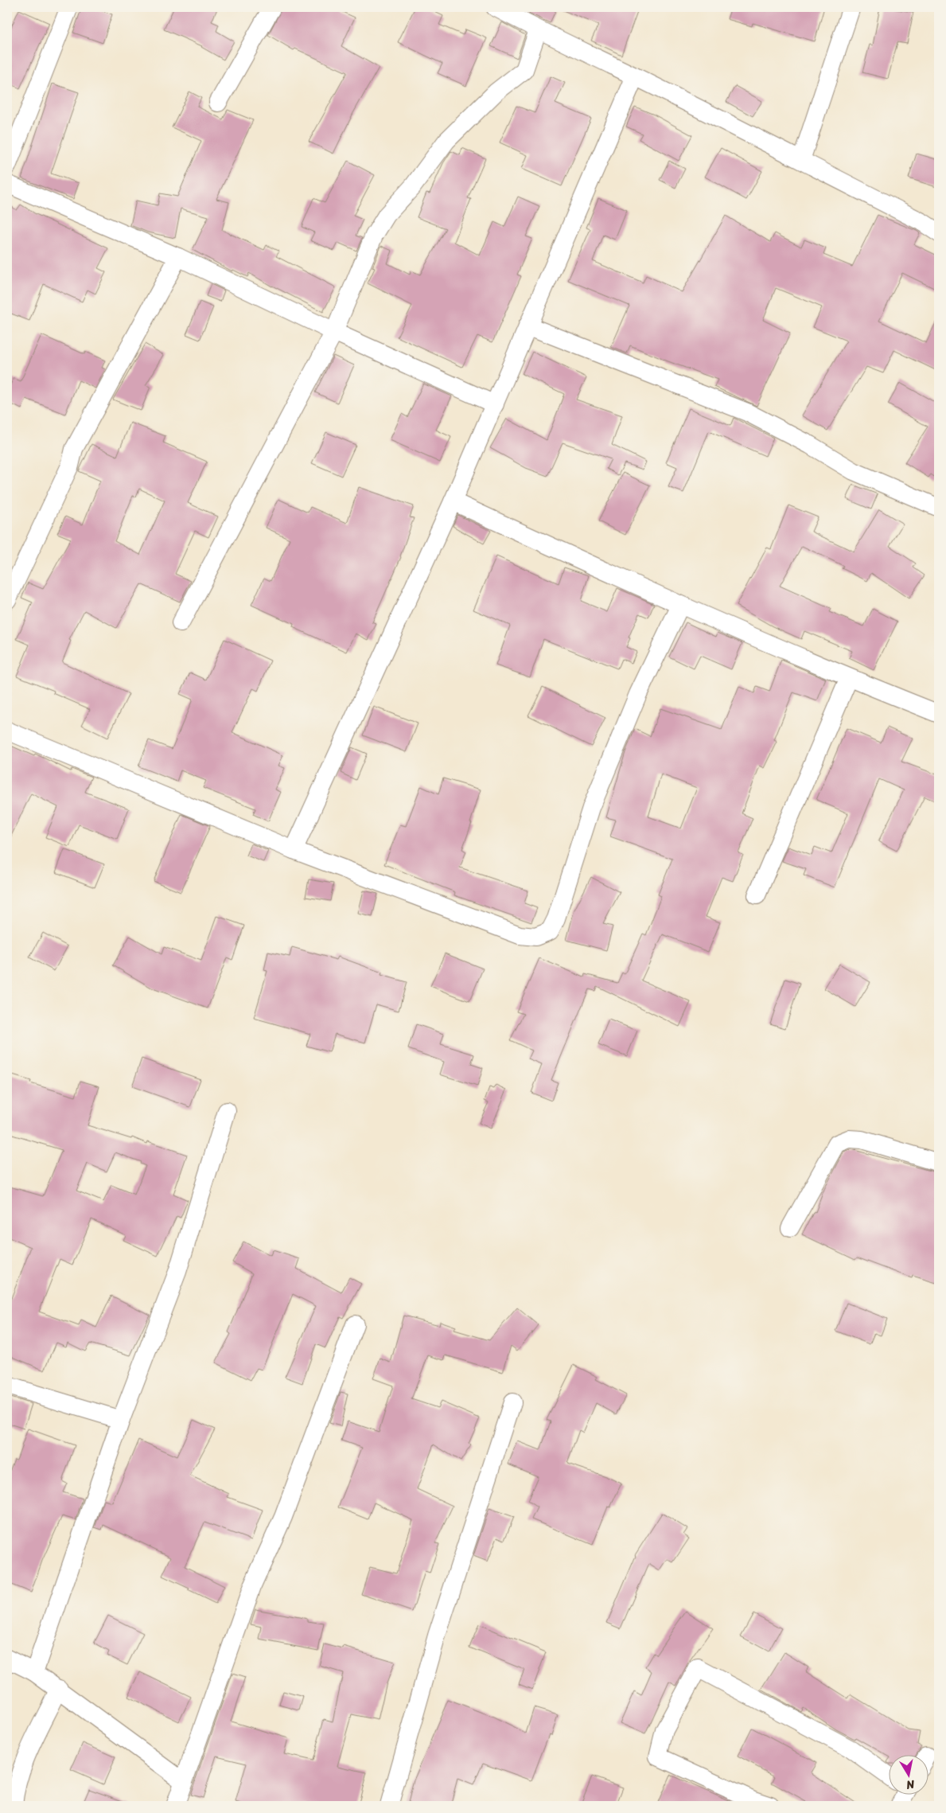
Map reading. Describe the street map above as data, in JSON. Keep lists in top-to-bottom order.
{
  "north": "bottom"
}
